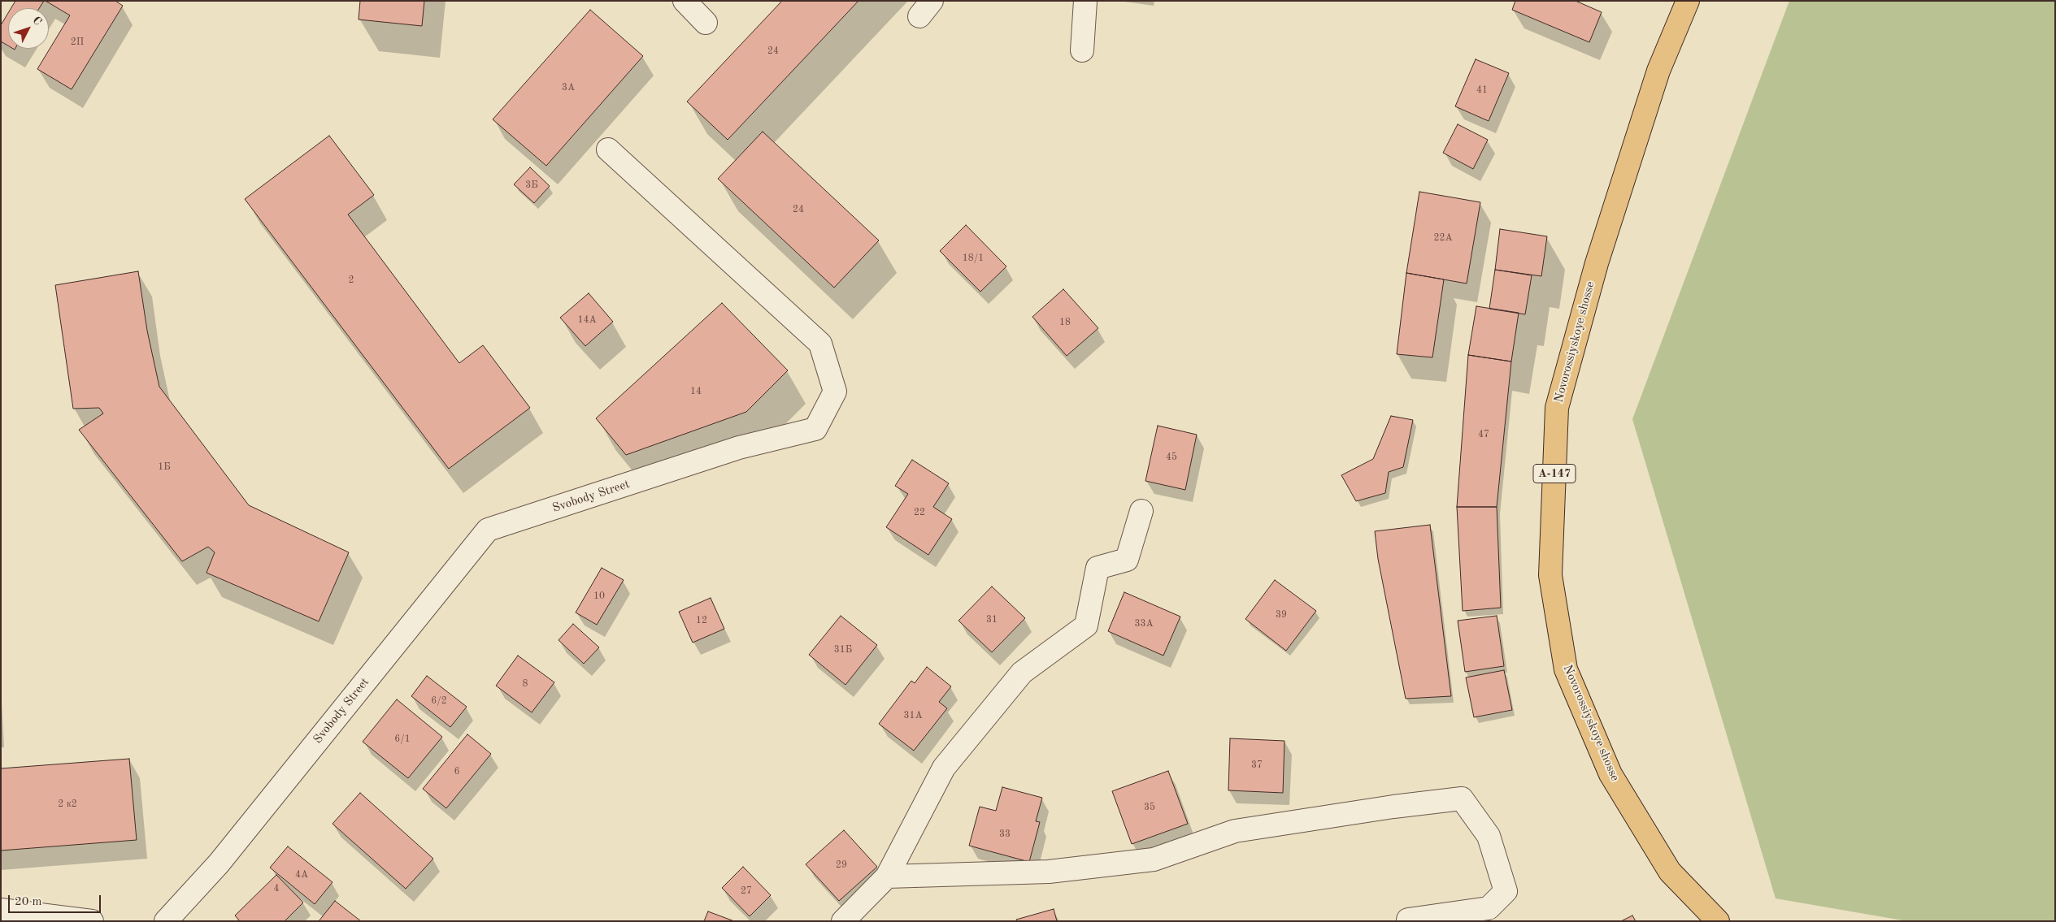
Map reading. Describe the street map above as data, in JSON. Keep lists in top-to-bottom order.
{
  "streets": {
    "highway": ["Novorossiyskoye shosse", "А-147"],
    "street": ["Svobody Street"]
  },
  "house_numbers": [
    "2П",
    "24",
    "3А",
    "41",
    "3Б",
    "24",
    "22А",
    "18/1",
    "2",
    "14А",
    "18",
    "14",
    "47",
    "45",
    "1Б",
    "22",
    "10",
    "39",
    "31",
    "12",
    "33А",
    "31Б",
    "8",
    "6/2",
    "31А",
    "6/1",
    "37",
    "6",
    "2 к2",
    "35",
    "33",
    "29",
    "4А",
    "4",
    "27"
  ],
  "scale_bar": "20 m",
  "north": "top right"
}
